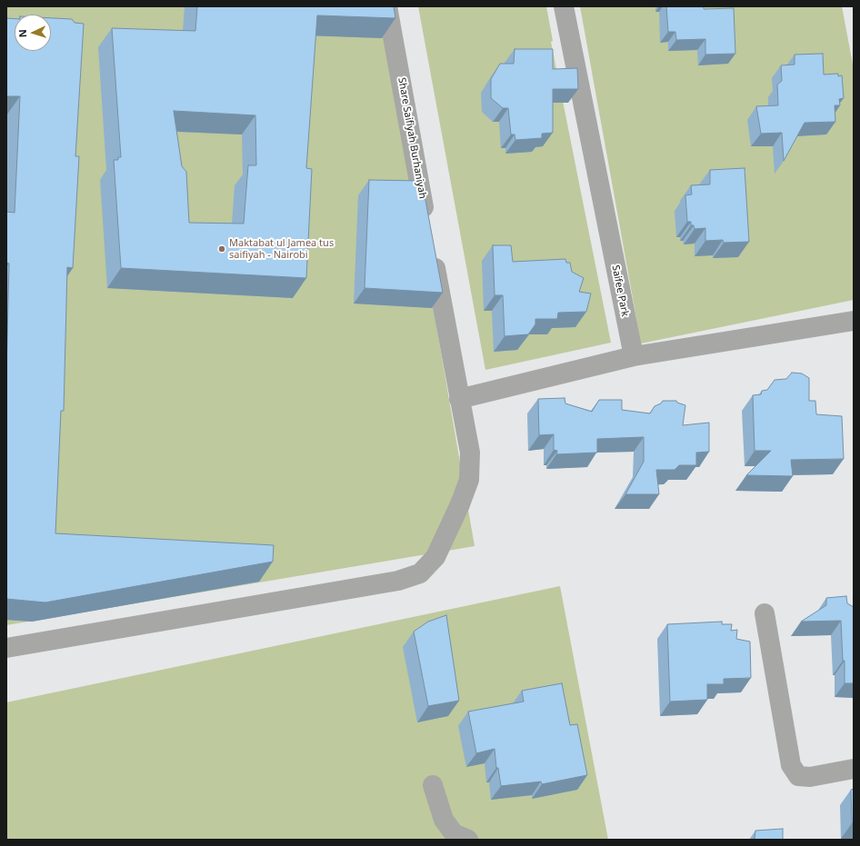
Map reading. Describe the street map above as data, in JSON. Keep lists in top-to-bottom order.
{
  "streets": {
    "street": ["Share Saifiyah Burhaniyah", "Saifee Park"]
  },
  "places": ["Maktabat ul Jamea tus saifiyah - Nairobi"],
  "north": "left"
}
